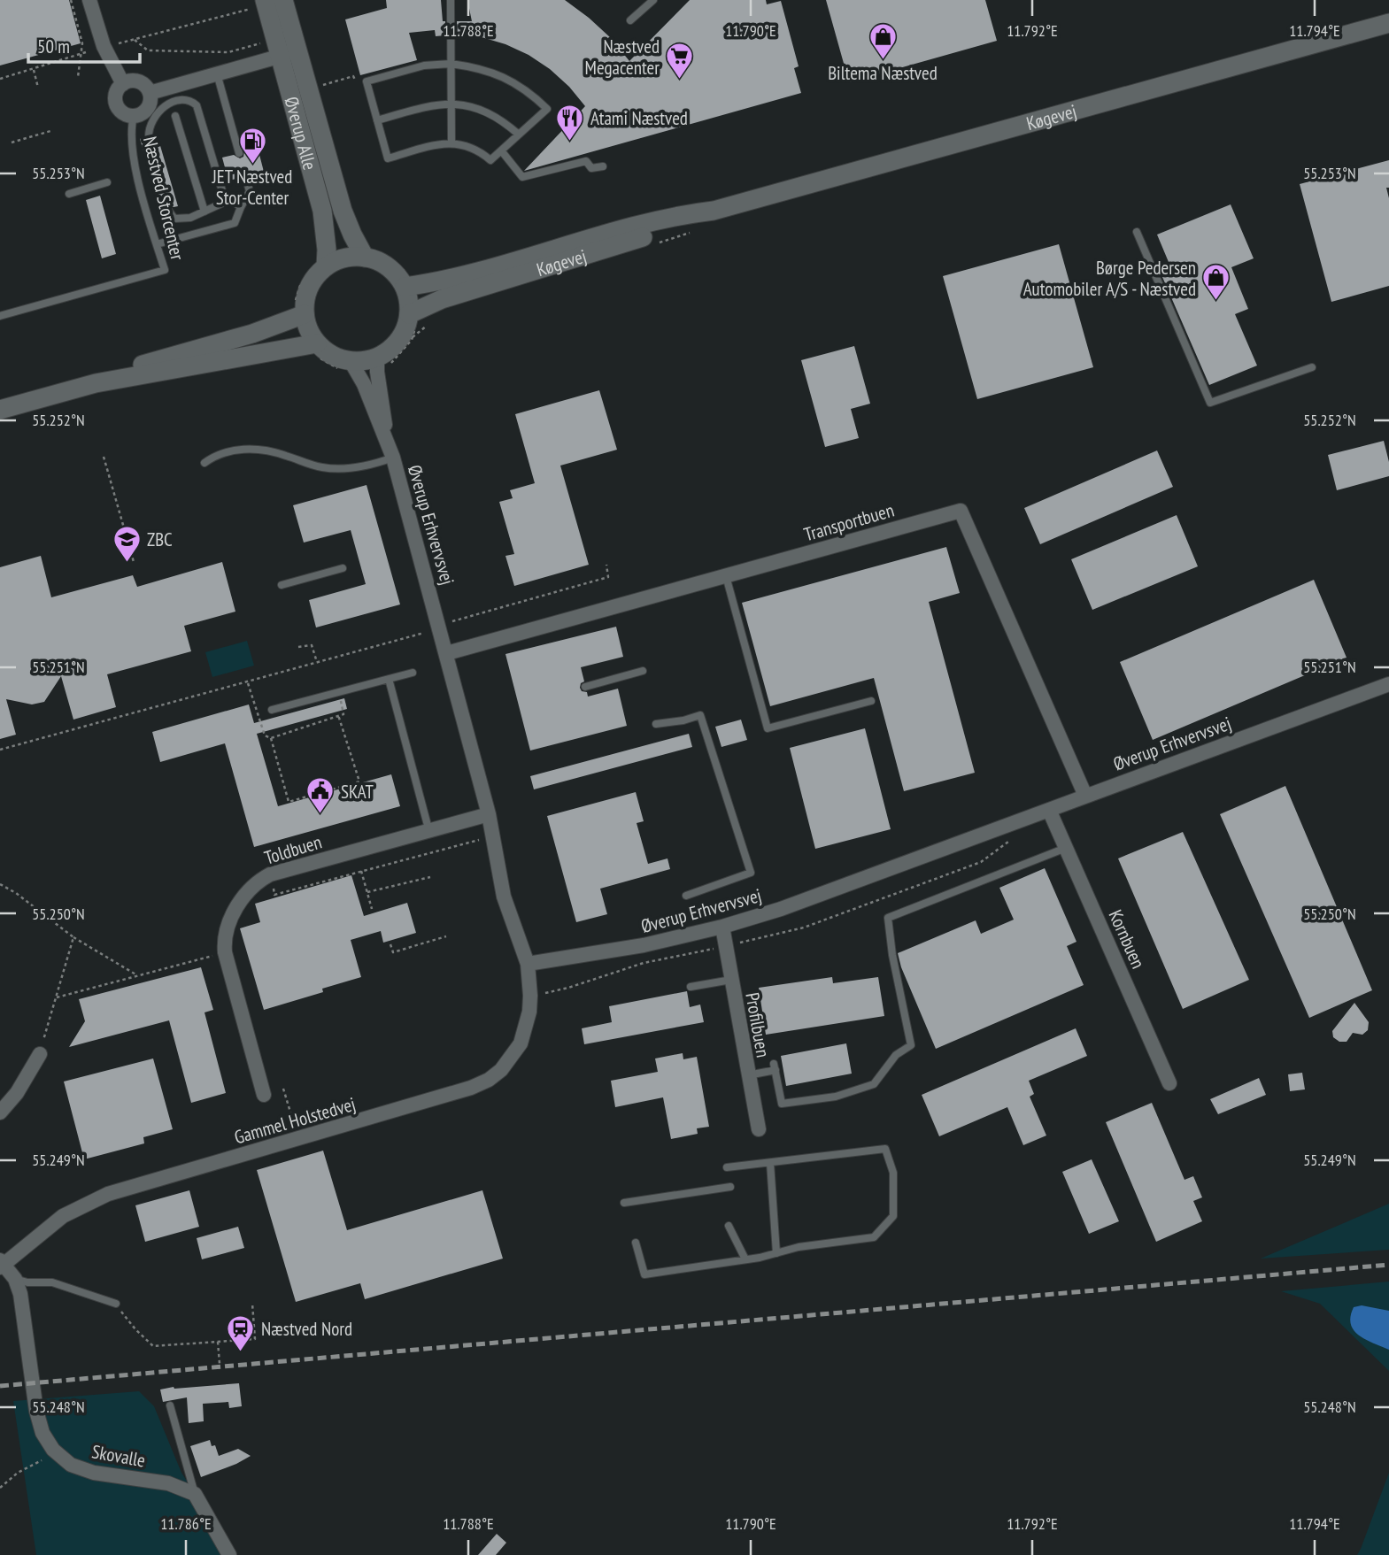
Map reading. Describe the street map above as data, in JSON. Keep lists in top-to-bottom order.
{
  "streets": {
    "street": [
      "Køgevej",
      "Øverup Alle",
      "Transportbuen",
      "Øverup Erhvervsvej",
      "Toldbuen",
      "Kornbuen",
      "Profilbuen",
      "Gammel Holstedvej",
      "Skovalle"
    ],
    "lane": ["Næstved Storcenter"]
  },
  "crossings": [
    ["Køgevej", "Øverup Alle"],
    ["Køgevej", "Øverup Erhvervsvej"],
    ["Øverup Alle", "Øverup Erhvervsvej"],
    ["Transportbuen", "Øverup Erhvervsvej"],
    ["Øverup Erhvervsvej", "Toldbuen"],
    ["Øverup Erhvervsvej", "Kornbuen"],
    ["Øverup Erhvervsvej", "Profilbuen"],
    ["Øverup Erhvervsvej", "Gammel Holstedvej"],
    ["Gammel Holstedvej", "Skovalle"]
  ],
  "places": {
    "shop": ["Biltema Næstved", "Børge Pedersen Automobiler A/S - Næstved"],
    "supermarket": ["Næstved Megacenter"],
    "restaurant": ["Atami Næstved"],
    "fuel station": ["JET Næstved Stor-Center"],
    "school or university": ["ZBC"],
    "public building": ["SKAT"],
    "station": ["Næstved Nord"]
  },
  "scale_bar": "50 m",
  "coordinates": [
    "11.788°E",
    "11.790°E",
    "11.792°E",
    "11.794°E",
    "55.253°N",
    "55.252°N",
    "55.251°N",
    "55.250°N",
    "55.249°N",
    "55.248°N",
    "11.786°E"
  ]
}
